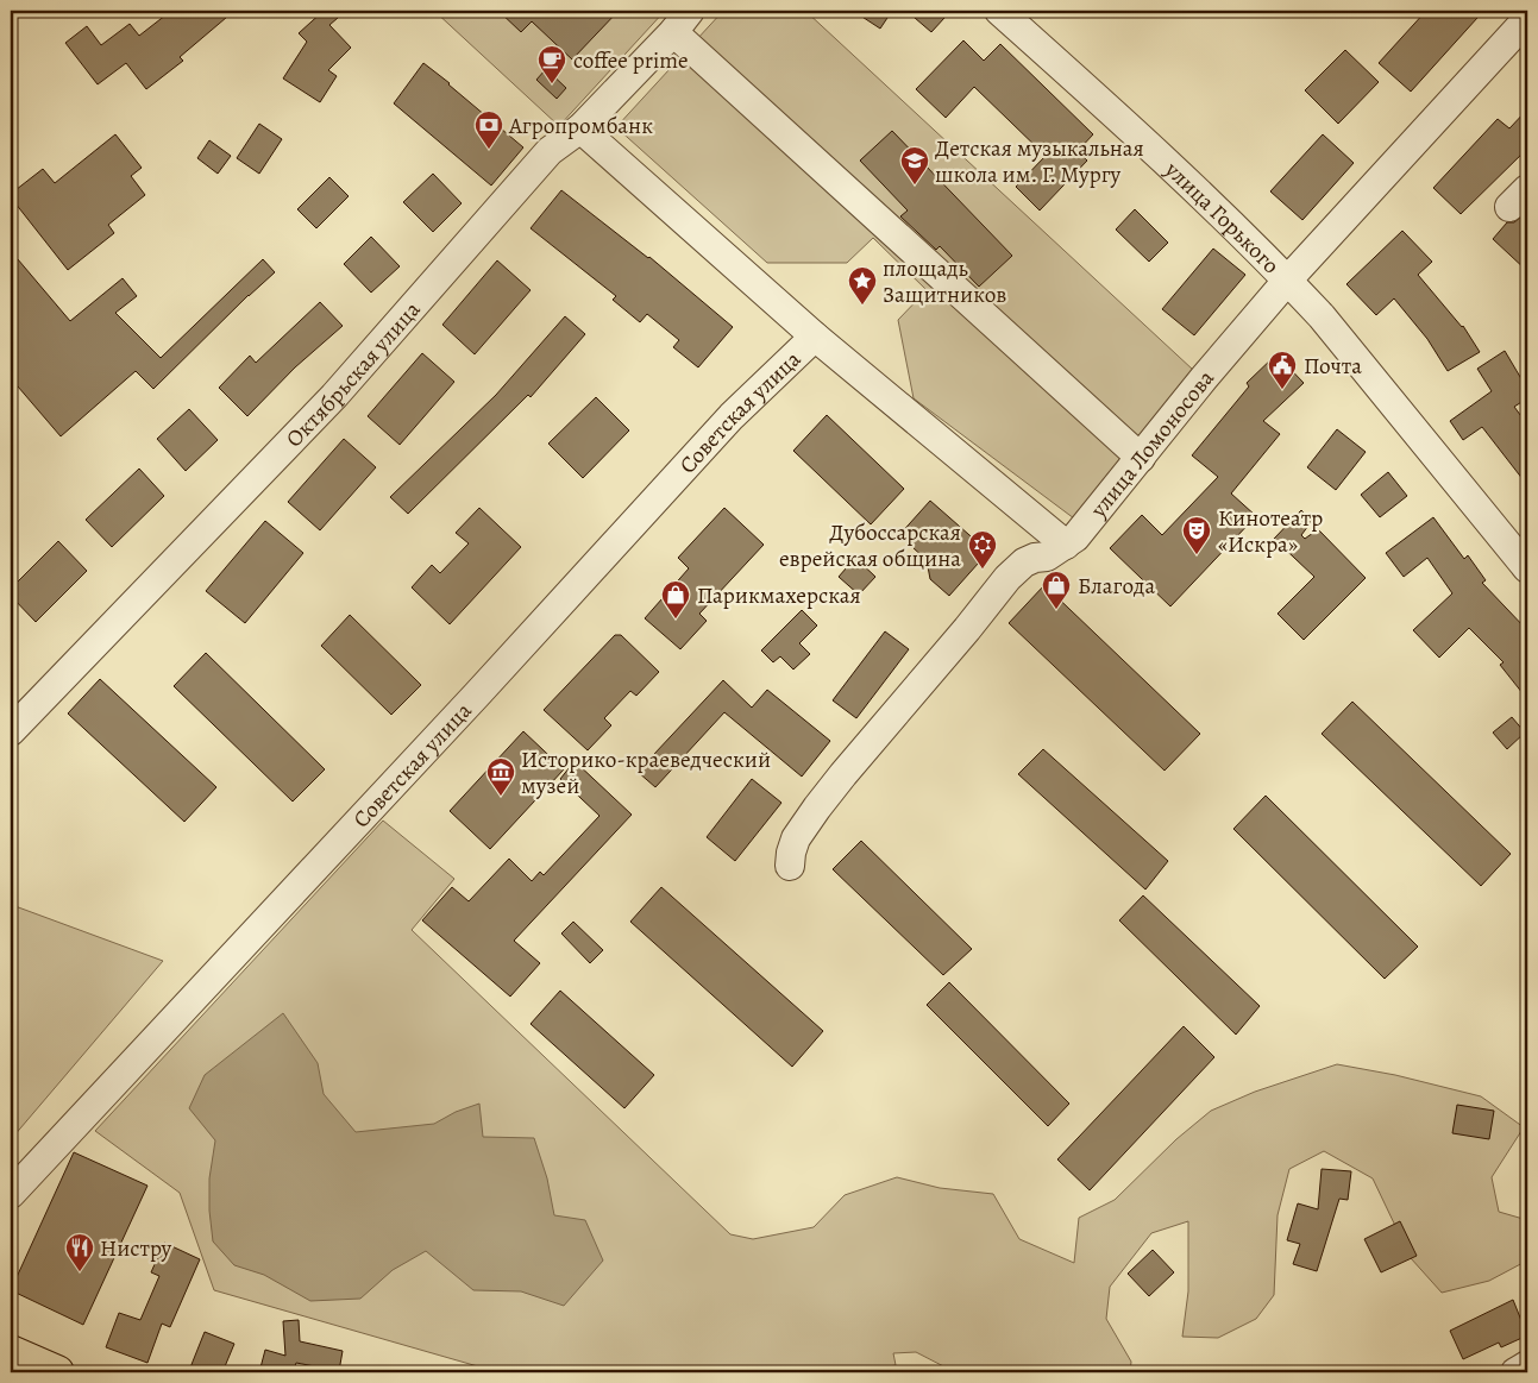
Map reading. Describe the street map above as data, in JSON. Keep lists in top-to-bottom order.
{
  "streets": {
    "street": [
      "улица Горького",
      "Октябрьская улица",
      "Советская улица",
      "улица Ломоносова"
    ]
  },
  "crossings": [
    ["улица Горького", "улица Ломоносова"]
  ],
  "places": {
    "cafe": ["coffee prime"],
    "bank": ["Агропромбанк"],
    "school or university": ["Детская музыкальная школа им. Г. Мургу"],
    "place": ["площадь Защитников"],
    "public building": ["Почта"],
    "theatre": ["Кинотеатр «Искра»"],
    "synagogue": ["Дубоссарская еврейская община"],
    "shop": ["Благода", "Парикмахерская"],
    "museum": ["Историко-краеведческий музей"],
    "restaurant": ["Нистру"]
  }
}
